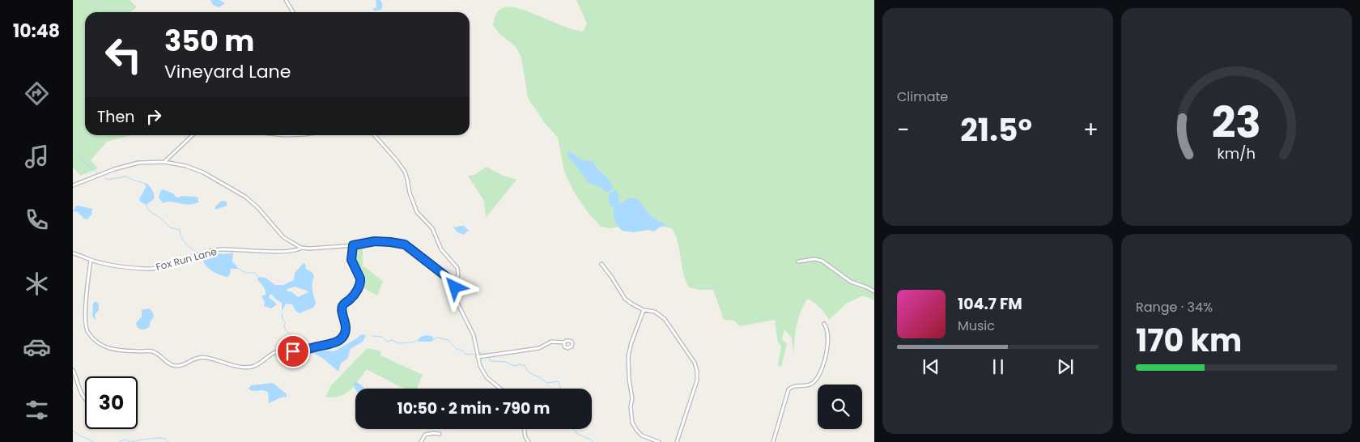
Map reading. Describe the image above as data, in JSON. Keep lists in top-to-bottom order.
{
  "streets": {
    "street": ["Fox Run Lane"]
  },
  "page": {
    "tabs": "10:48",
    "tile": [
      "Climate",
      ["Range · 34%", "170 km"]
    ],
    "turn": ["350 m", "Vineyard Lane"],
    "then": "Then",
    "heat": ["−", "21.5°", "+"],
    "song": ["104.7 FM", "Music"],
    "limit": "30",
    "trip": "10:50 · 2 min · 790 m",
    "gauge": ["23", "km/h"]
  }
}
